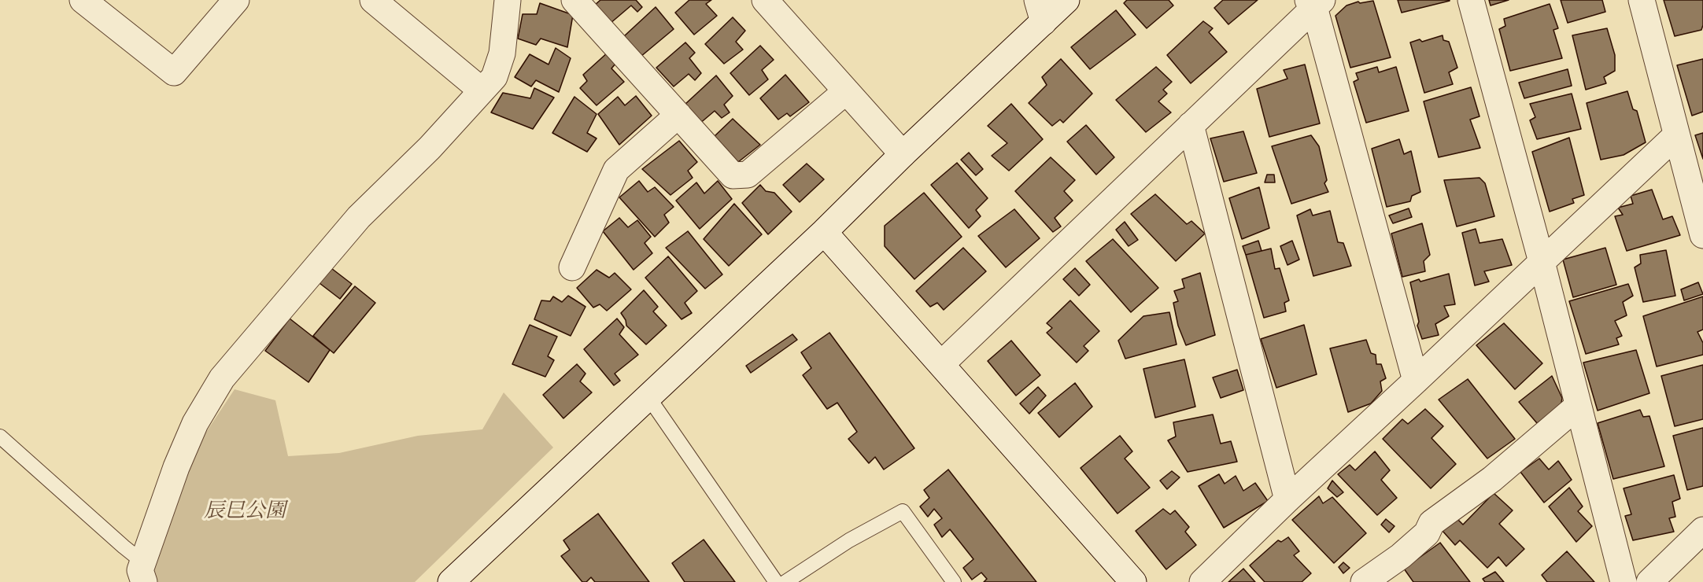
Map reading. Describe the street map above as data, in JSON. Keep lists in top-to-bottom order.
{
  "parks": ["辰巳公園"]
}
